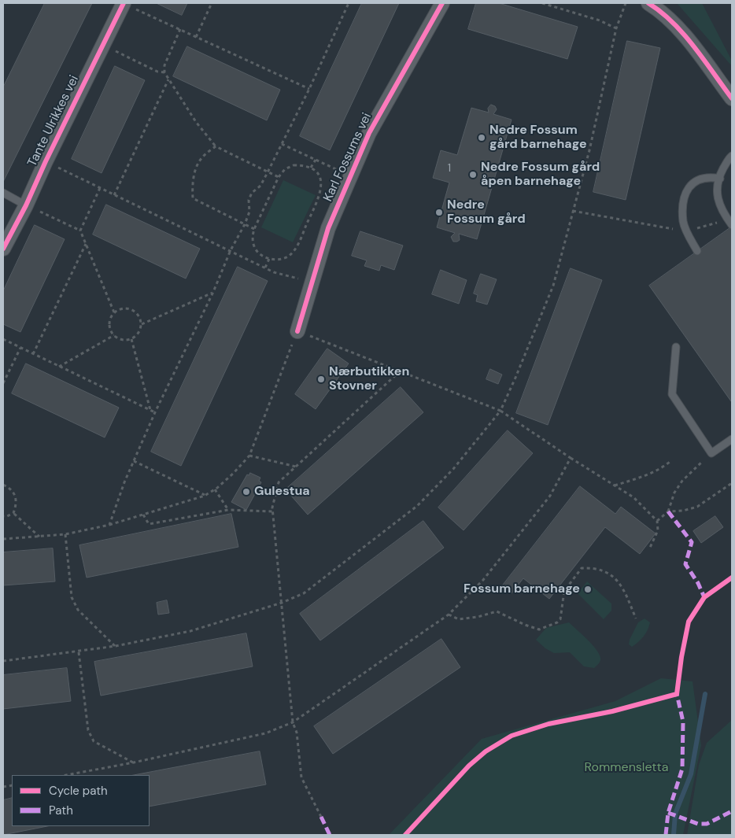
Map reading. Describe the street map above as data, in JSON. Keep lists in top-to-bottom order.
{
  "streets": {
    "street": ["Tante Ulrikkes vei", "Karl Fossums vei"]
  },
  "parks": ["Rommensletta"],
  "places": [
    "Nedre Fossum gård barnehage",
    "Nedre Fossum gård åpen barnehage",
    "Nedre Fossum gård",
    "Nærbutikken Stovner",
    "Gulestua",
    "Fossum barnehage"
  ],
  "house_numbers": ["1"],
  "legend": ["Cycle path", "Path"]
}
